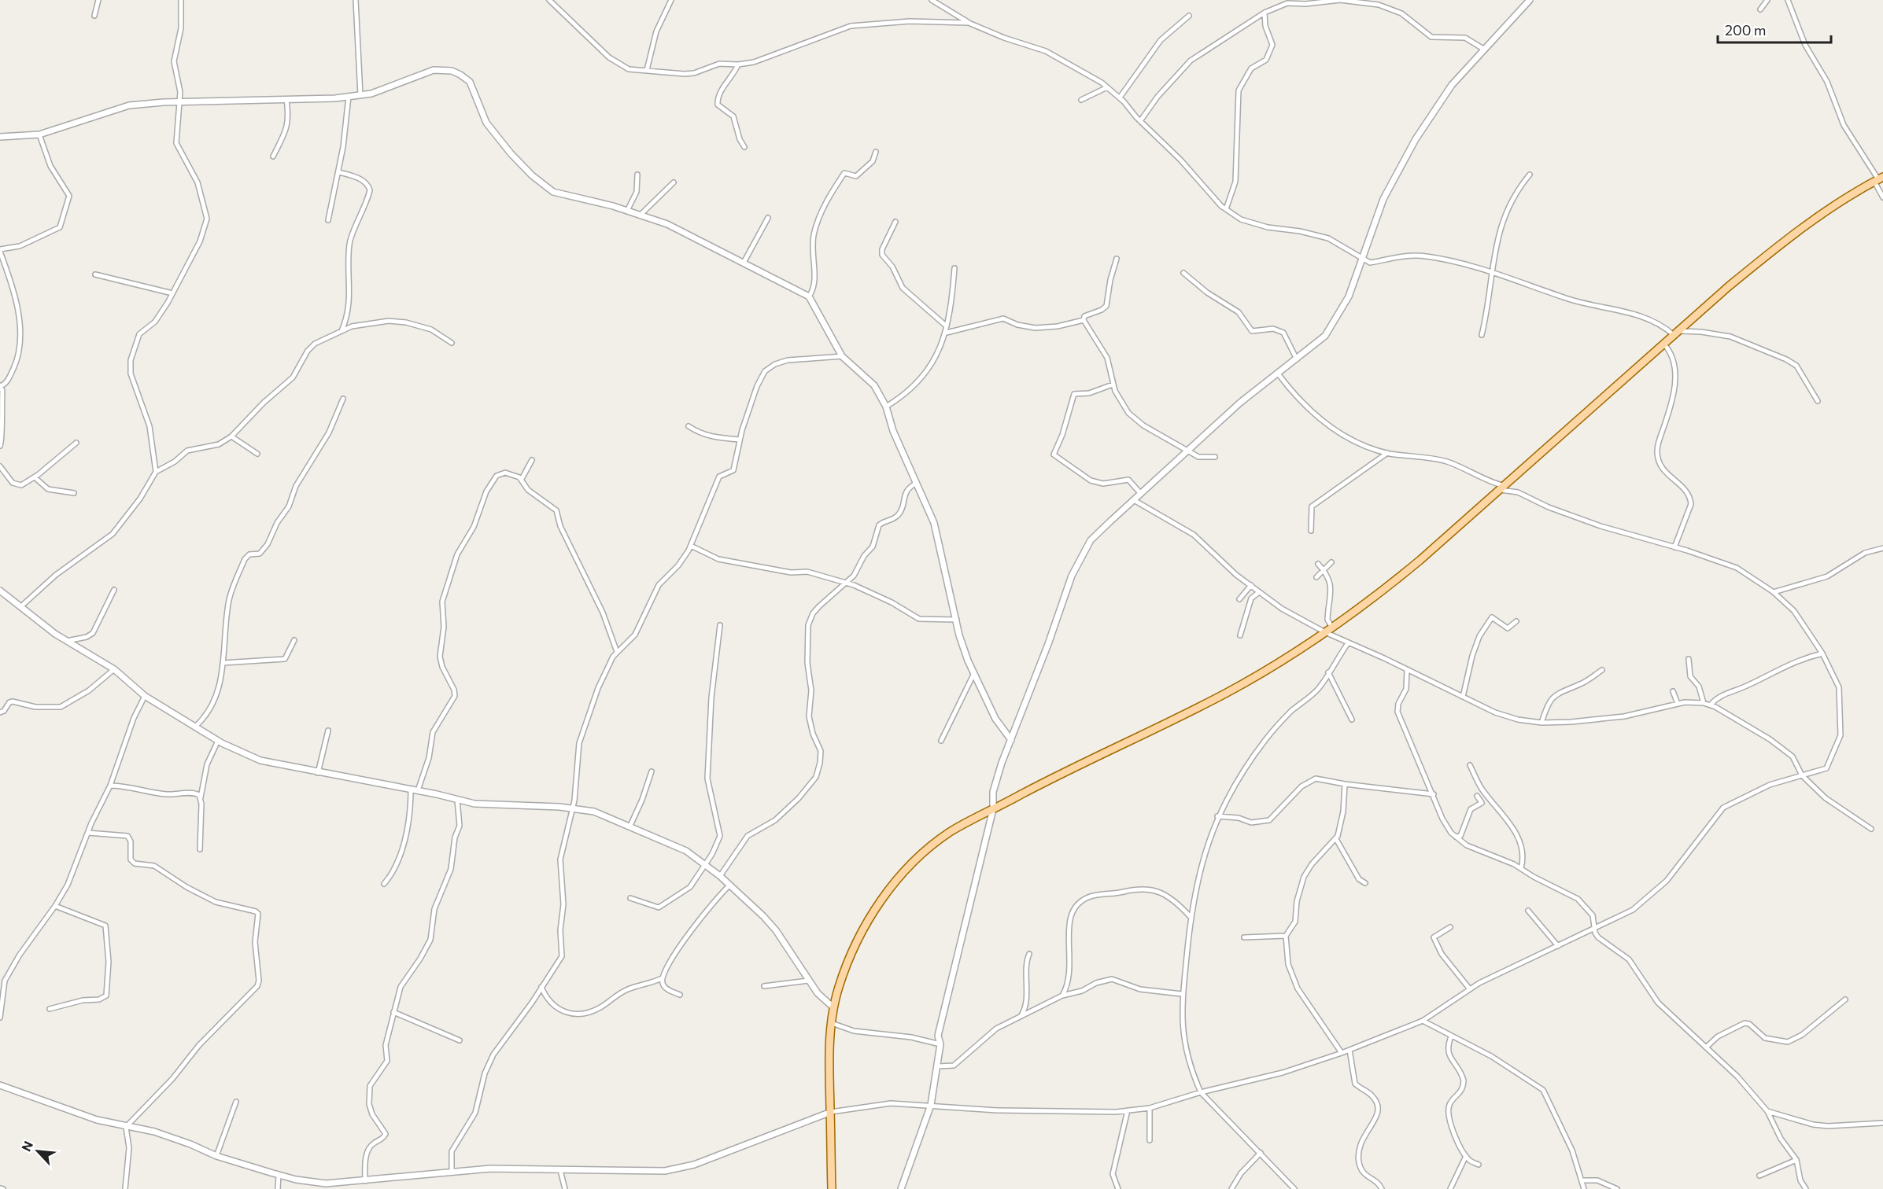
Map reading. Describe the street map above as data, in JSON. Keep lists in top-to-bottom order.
{
  "scale_bar": "200 m",
  "north": "top left"
}
